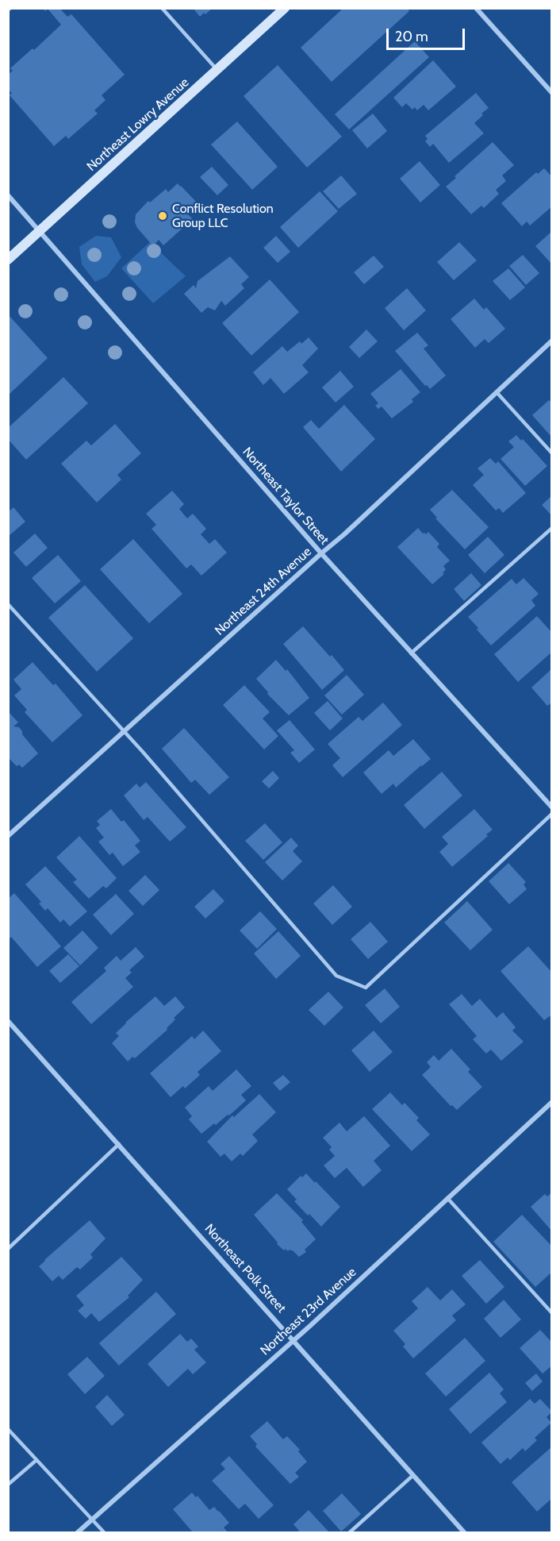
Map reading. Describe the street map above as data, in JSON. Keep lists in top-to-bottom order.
{
  "streets": {
    "main road": ["Northeast Lowry Avenue"],
    "street": [
      "Northeast Taylor Street",
      "Northeast 24th Avenue",
      "Northeast Polk Street",
      "Northeast 23rd Avenue"
    ]
  },
  "crossings": [
    ["Northeast Lowry Avenue", "Northeast Taylor Street"],
    ["Northeast Taylor Street", "Northeast 24th Avenue"],
    ["Northeast Polk Street", "Northeast 23rd Avenue"]
  ],
  "places": ["Conflict Resolution Group LLC"],
  "scale_bar": "20 m"
}
